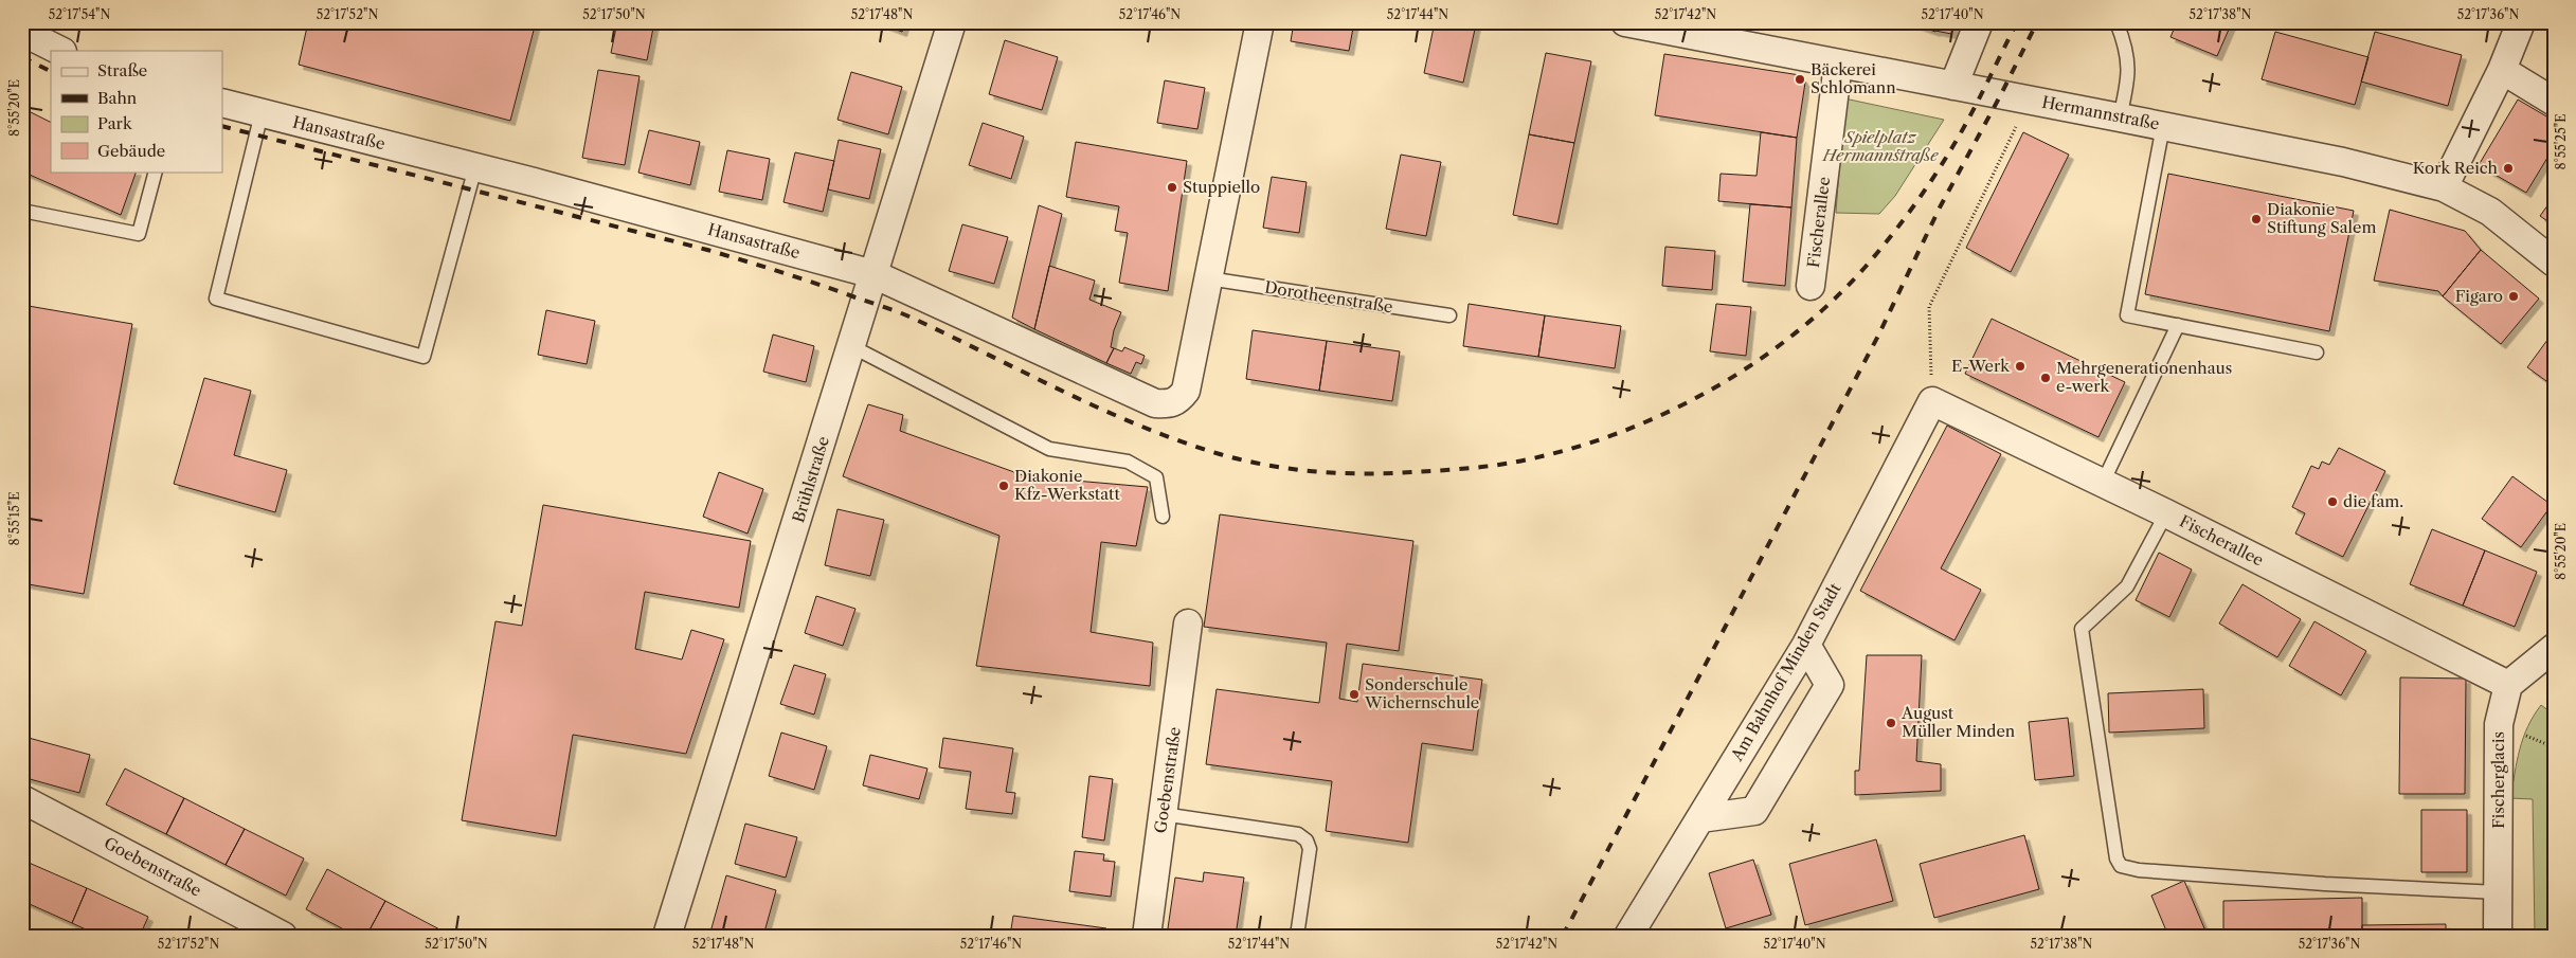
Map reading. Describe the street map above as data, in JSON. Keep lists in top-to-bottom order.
{
  "streets": {
    "street": [
      "Hermannstraße",
      "Hansastraße",
      "Fischerallee",
      "Brühlstraße",
      "Am Bahnhof Minden Stadt",
      "Goebenstraße",
      "Fischerglacis"
    ],
    "lane": ["Dorotheenstraße"]
  },
  "crossings": [
    ["Hermannstraße", "Fischerallee"],
    ["Hansastraße", "Dorotheenstraße"],
    ["Hansastraße", "Brühlstraße"],
    ["Fischerallee", "Am Bahnhof Minden Stadt"],
    ["Fischerallee", "Fischerglacis"]
  ],
  "parks": ["Spielplatz Hermannstraße"],
  "places": [
    "Bäckerei Schlomann",
    "Kork Reich",
    "Stuppiello",
    "Diakonie Stiftung Salem",
    "Figaro",
    "E-Werk",
    "Mehrgenerationenhaus e-werk",
    "Diakonie Kfz-Werkstatt",
    "die fam.",
    "Sonderschule Wichernschule",
    "August Müller Minden"
  ],
  "legend": [
    "Straße",
    "Bahn",
    "Park",
    "Gebäude"
  ],
  "coordinates": [
    "52°17'54\"N",
    "52°17'52\"N",
    "52°17'50\"N",
    "52°17'48\"N",
    "52°17'46\"N",
    "52°17'44\"N",
    "52°17'42\"N",
    "52°17'40\"N",
    "52°17'38\"N",
    "52°17'36\"N",
    "8°55'20\"E",
    "8°55'25\"E",
    "8°55'15\"E"
  ]
}
